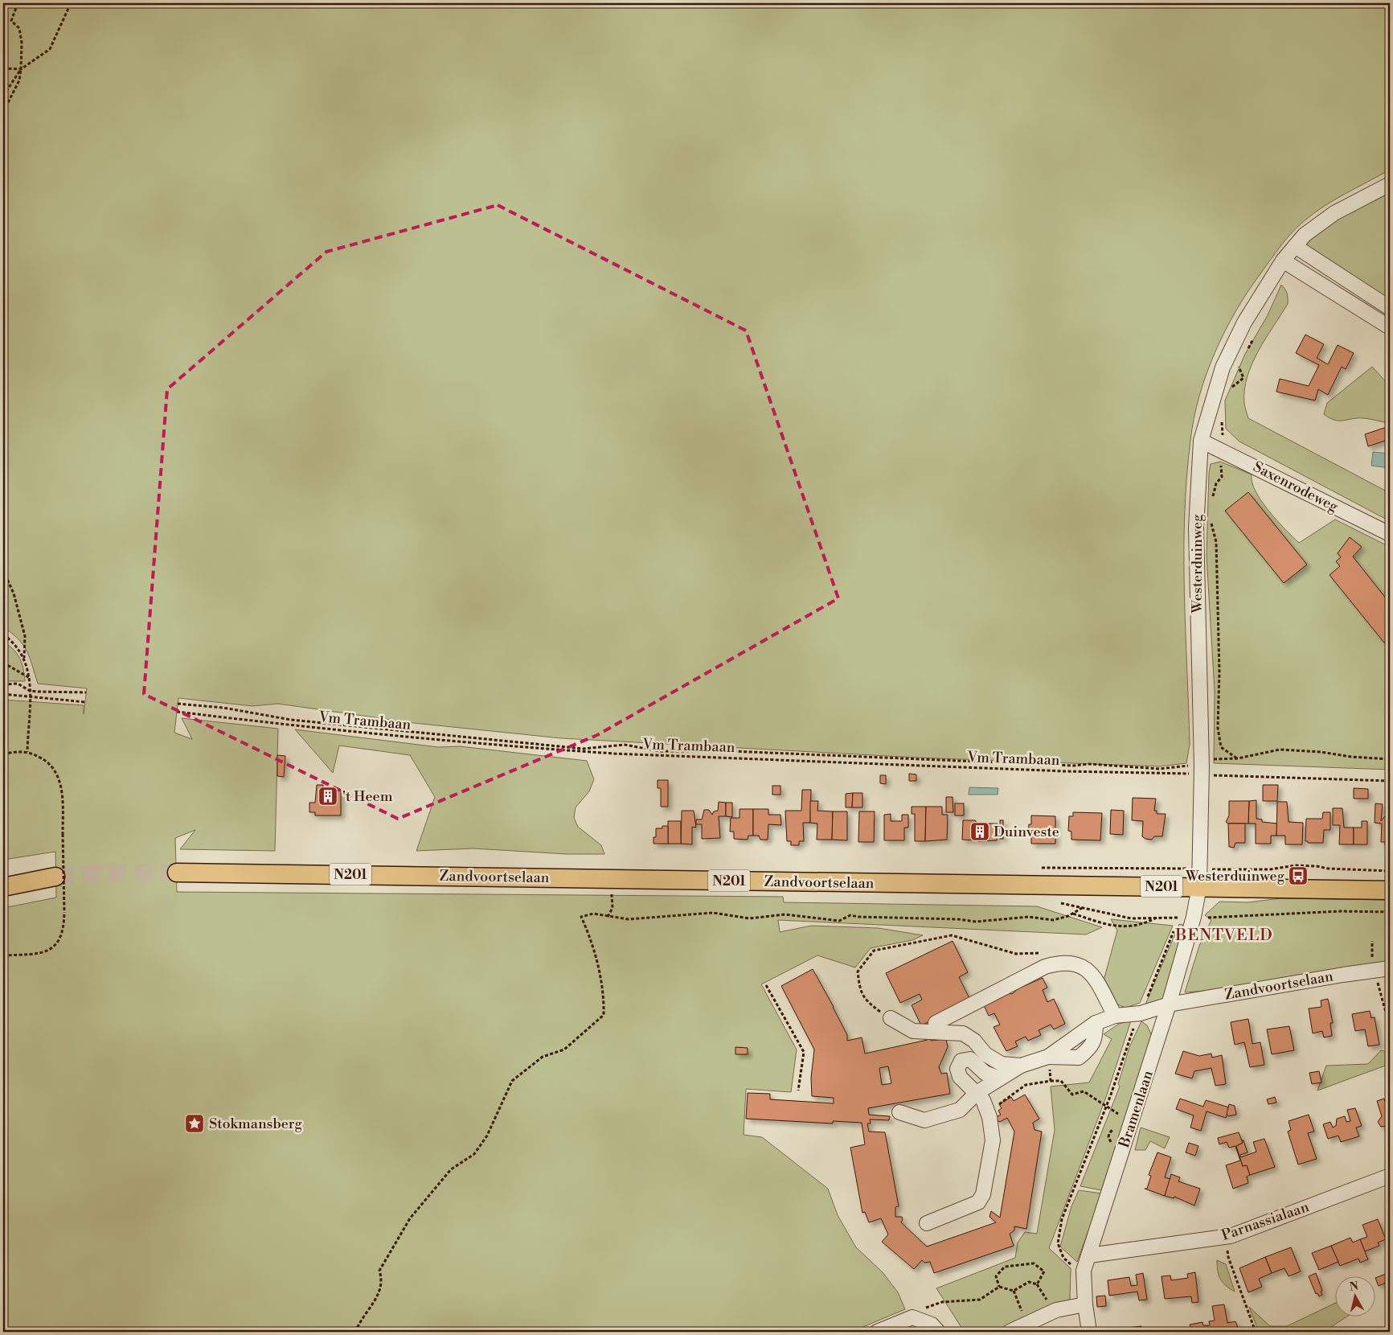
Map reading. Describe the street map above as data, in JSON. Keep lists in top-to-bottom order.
{
  "streets": {
    "main road": ["N201", "Zandvoortselaan"],
    "street": [
      "Saxenrodeweg",
      "Westerduinweg",
      "Bramenlaan",
      "Parnassialaan"
    ],
    "path": ["Vm Trambaan"]
  },
  "crossings": [
    ["Saxenrodeweg", "Westerduinweg"],
    ["Westerduinweg", "Vm Trambaan"],
    ["Westerduinweg", "Zandvoortselaan"],
    ["Westerduinweg", "Bramenlaan"],
    ["Zandvoortselaan", "Bramenlaan"],
    ["Bramenlaan", "Parnassialaan"]
  ],
  "districts": ["BENTVELD"],
  "places": {
    "building": ["'t Heem", "Duinveste"],
    "bus stop": ["Westerduinweg"],
    "place": ["Stokmansberg"]
  },
  "north": "top"
}
